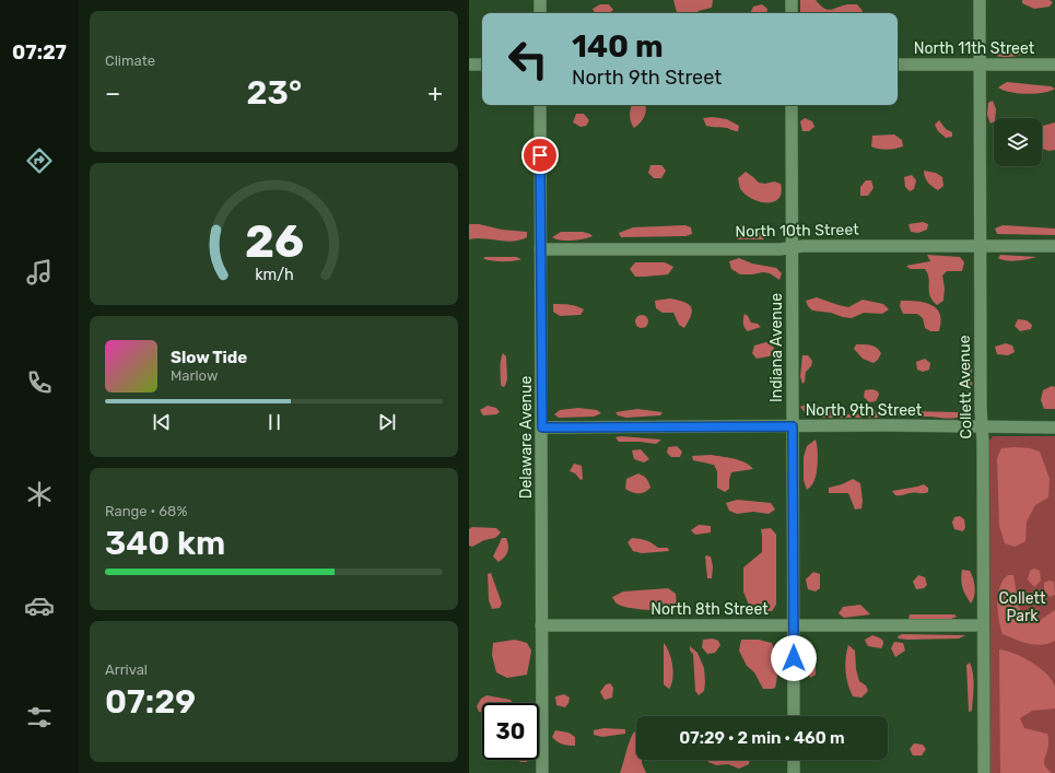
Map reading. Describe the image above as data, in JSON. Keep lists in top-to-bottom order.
{
  "streets": {
    "street": [
      "North 11th Street",
      "North 10th Street",
      "Indiana Avenue",
      "Collett Avenue",
      "North 9th Street",
      "Delaware Avenue",
      "North 8th Street"
    ]
  },
  "crossings": [
    ["North 11th Street", "Collett Avenue"],
    ["North 10th Street", "Indiana Avenue"],
    ["North 10th Street", "Collett Avenue"],
    ["North 10th Street", "Delaware Avenue"],
    ["Indiana Avenue", "North 9th Street"],
    ["Indiana Avenue", "North 8th Street"],
    ["Collett Avenue", "North 9th Street"],
    ["Collett Avenue", "North 8th Street"],
    ["North 9th Street", "Delaware Avenue"],
    ["Delaware Avenue", "North 8th Street"]
  ],
  "parks": ["Collett Park"],
  "page": {
    "tabs": "07:27",
    "tile": [
      "Climate",
      ["Range · 68%", "340 km"],
      ["Arrival", "07:29"]
    ],
    "turn": ["140 m", "North 9th Street"],
    "heat": ["−", "23°", "+"],
    "song": ["Slow Tide", "Marlow"],
    "limit": "30",
    "trip": "07:29 · 2 min · 460 m",
    "gauge": ["26", "km/h"]
  }
}
